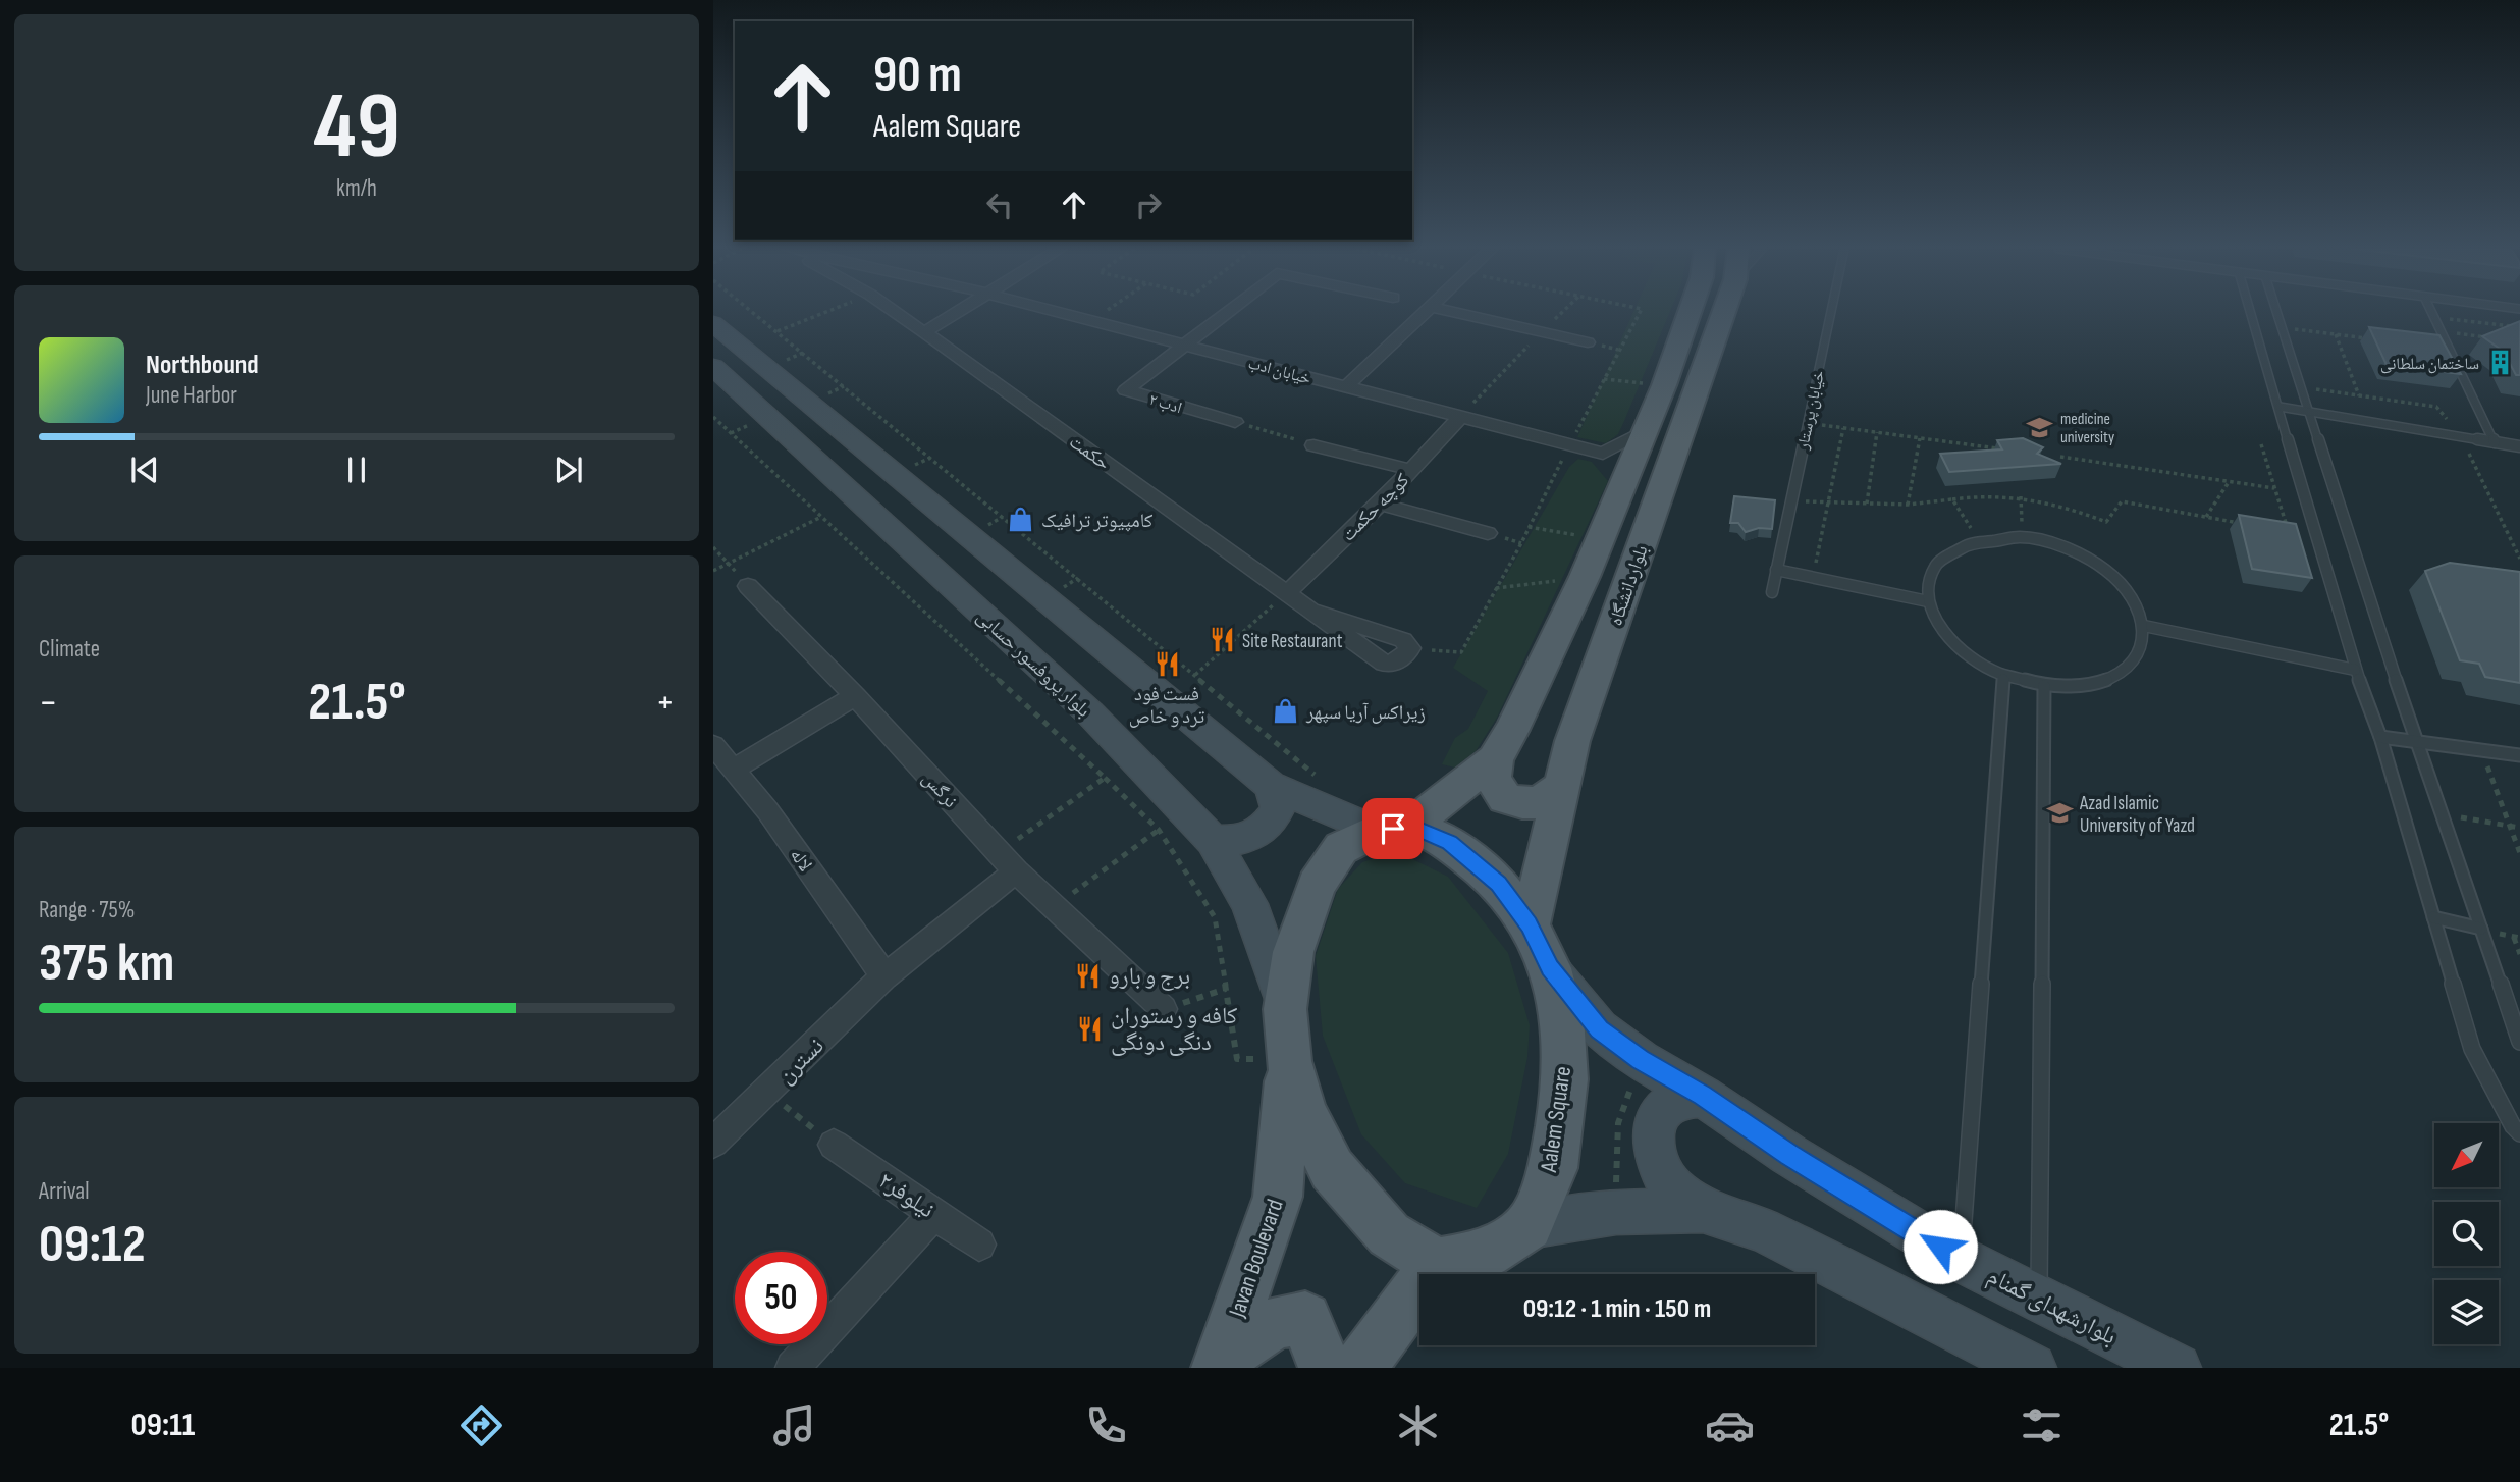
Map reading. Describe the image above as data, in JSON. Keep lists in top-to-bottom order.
{
  "streets": {
    "main road": [
      "بلواردانشگاه",
      "بلوار پروفسور حسابی",
      "Aalem Square",
      "Javan Boulevard",
      "بلوارشهدای گمنام"
    ],
    "street": [
      "خیابان ادب",
      "ادب ۲",
      "حکمت",
      "کوچه حکمت",
      "نرگس",
      "لاله",
      "نسترن",
      "نیلوفر۲"
    ],
    "lane": ["خیابان پرستار"]
  },
  "crossings": [
    ["خیابان ادب", "ادب ۲"],
    ["خیابان ادب", "کوچه حکمت"],
    ["حکمت", "کوچه حکمت"],
    ["بلواردانشگاه", "Aalem Square"],
    ["لاله", "نسترن"],
    ["Aalem Square", "بلوارشهدای گمنام"]
  ],
  "places": {
    "building": ["ساختمان سلطانی"],
    "school or university": ["medicine university", "Azad Islamic University of Yazd"],
    "shop": ["کامپیوتر ترافیک", "زیراکس آریا سپهر"],
    "restaurant": [
      "Site Restaurant",
      "فست فود ترد و خاص",
      "برج و بارو",
      "کافه و رستوران دنگی دونگی"
    ]
  },
  "north": "bottom left",
  "page": {
    "tile": [
      ["49", "km/h"],
      "Climate",
      ["Range · 75%", "375 km"],
      ["Arrival", "09:12"]
    ],
    "turn": ["90 m", "Aalem Square"],
    "song": ["Northbound", "June Harbor"],
    "heat": ["−", "21.5°", "+"],
    "limit": "50",
    "trip": "09:12 · 1 min · 150 m",
    "tabs": ["09:11", "21.5°"]
  }
}
